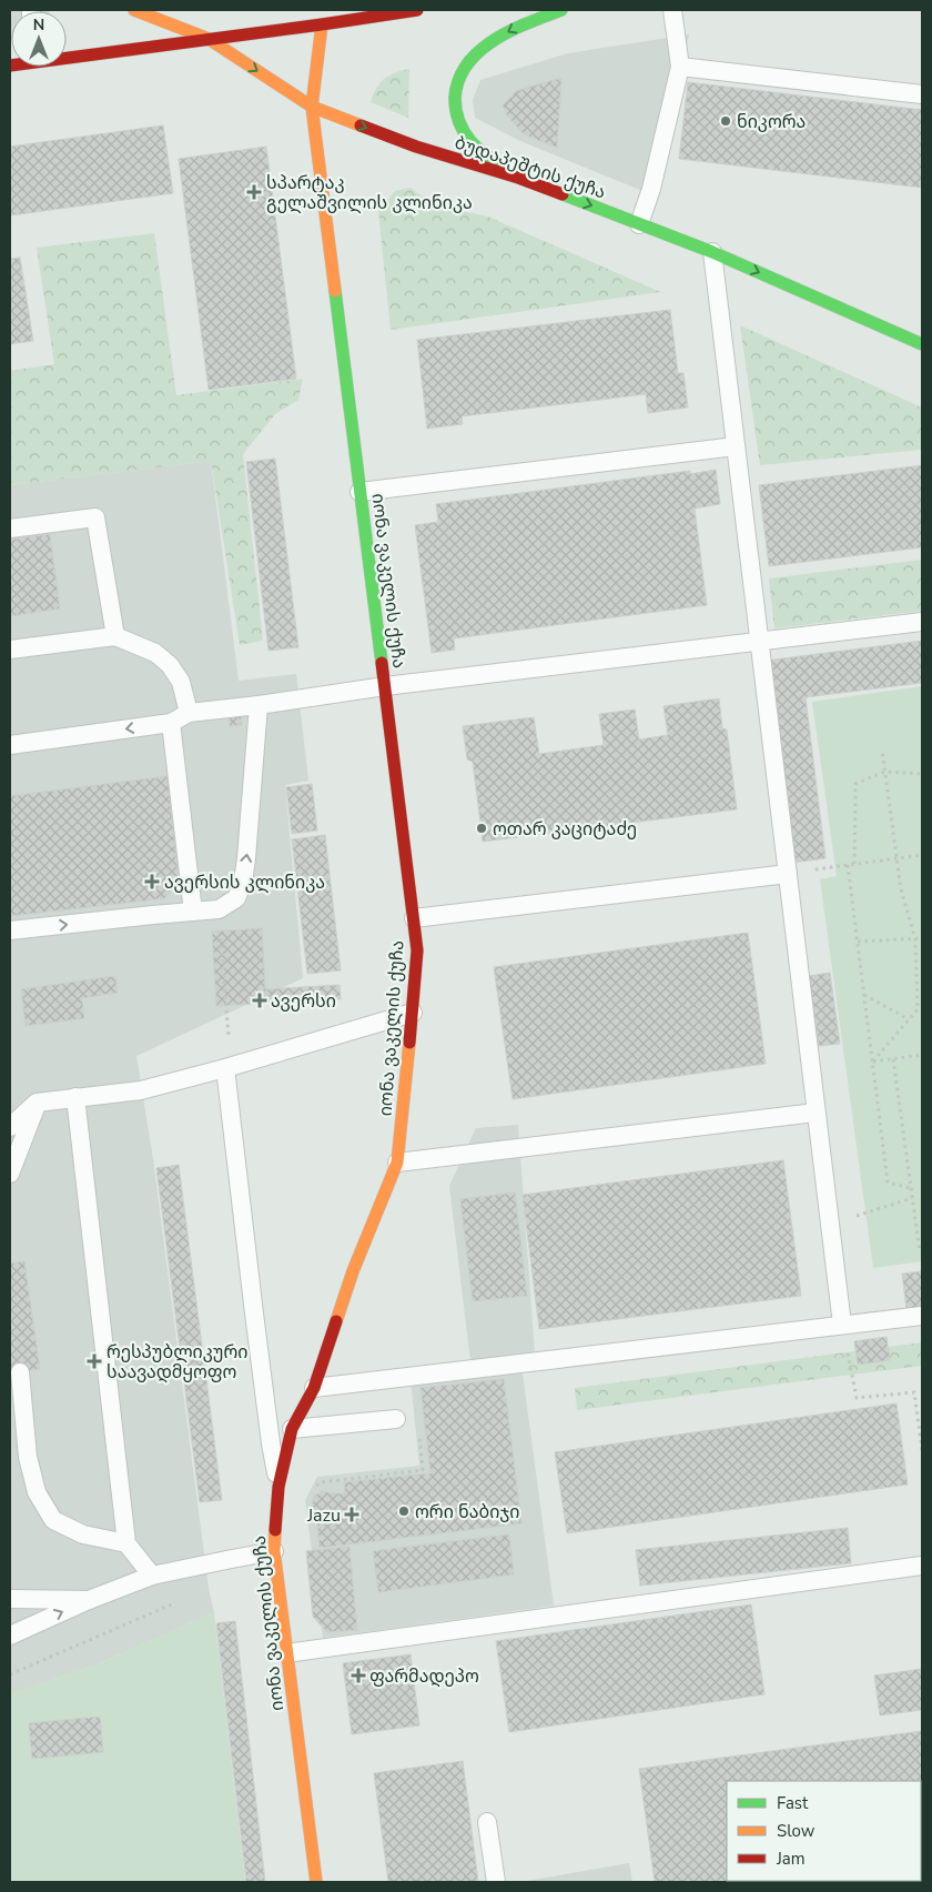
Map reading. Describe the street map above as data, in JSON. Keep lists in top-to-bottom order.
{
  "streets": {
    "main road": ["ბუდაპეშტის ქუჩა", "იონა ვაკელის ქუჩა"]
  },
  "crossings": [
    ["ბუდაპეშტის ქუჩა", "იონა ვაკელის ქუჩა"]
  ],
  "one_way": ["ბუდაპეშტის ქუჩა"],
  "places": {
    "other": ["ნიკორა", "ოთარ კაციტაძე", "ორი ნაბიჯი"],
    "health": [
      "სპარტაკ გელაშვილის კლინიკა",
      "ავერსის კლინიკა",
      "ავერსი",
      "რესპუბლიკური საავადმყოფო",
      "Jazu",
      "ფარმადეპო"
    ]
  },
  "legend": ["Fast", "Slow", "Jam"],
  "north": "top"
}
